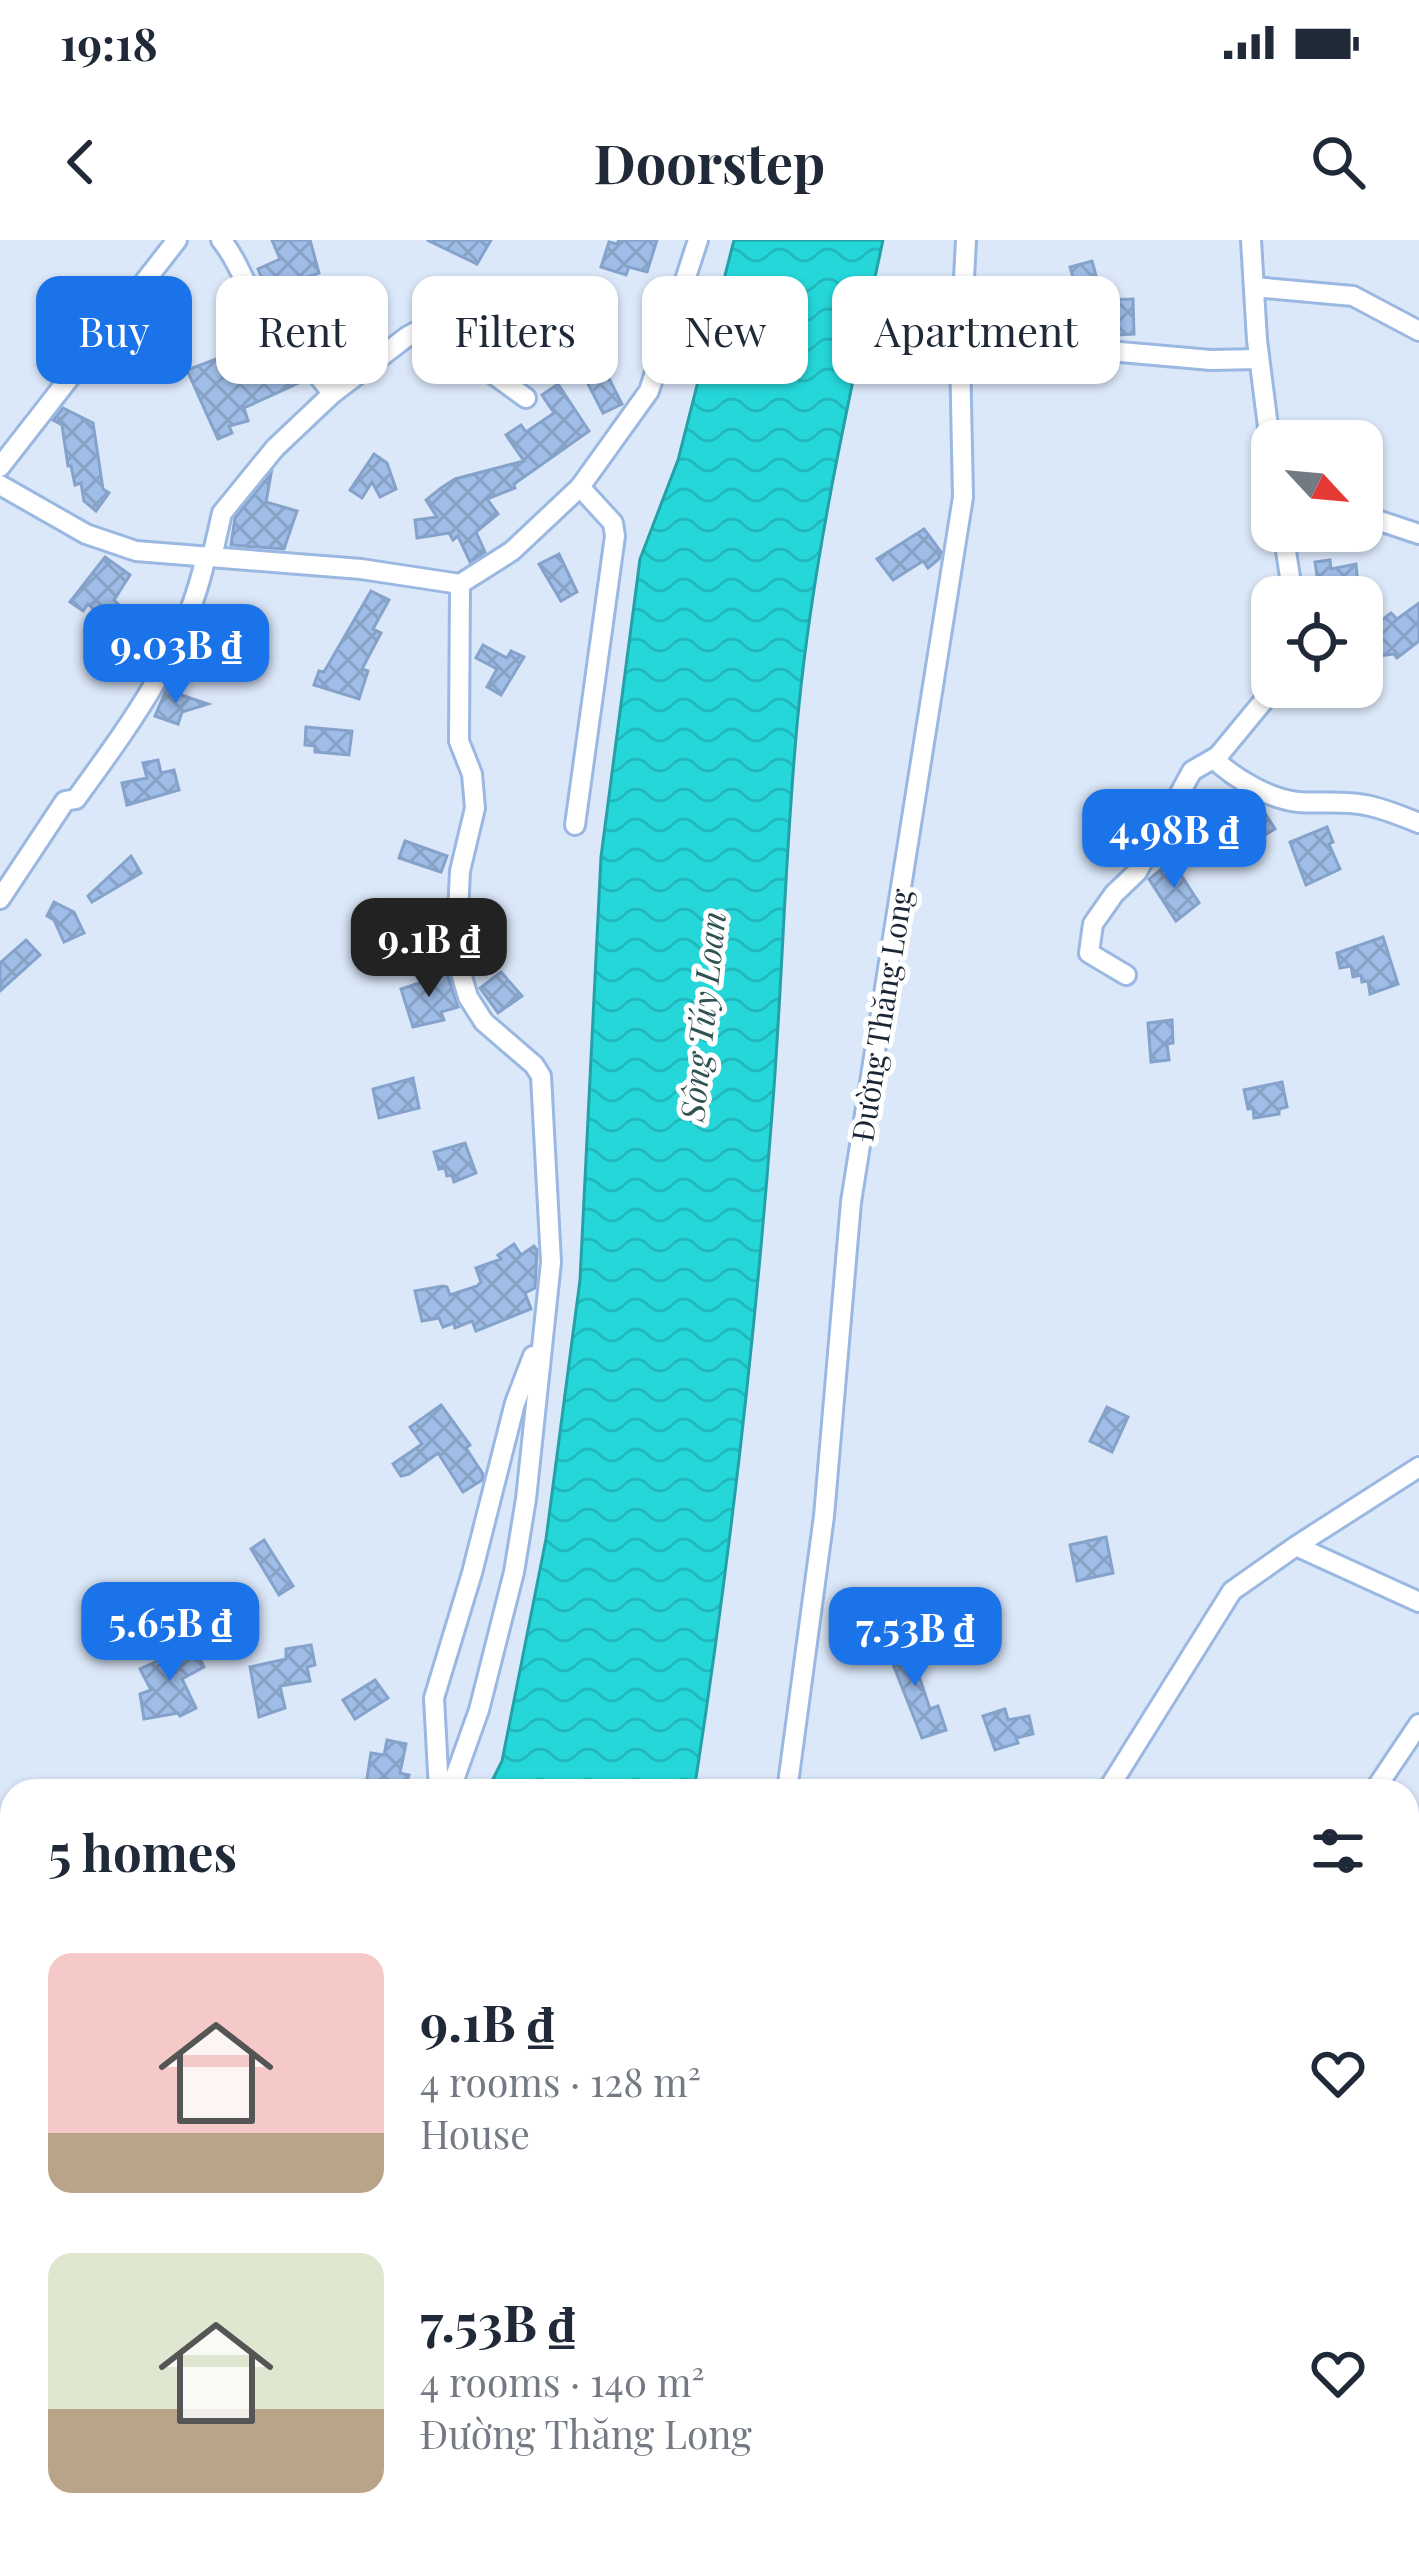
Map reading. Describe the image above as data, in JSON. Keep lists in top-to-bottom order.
{
  "streets": {
    "street": ["Đường Thăng Long"]
  },
  "water": ["Sông Túy Loan"],
  "north": "bottom right",
  "page": {
    "status": "19:18",
    "header": "Doorstep",
    "chip": [
      "Buy",
      "Rent",
      "Filters",
      "New",
      "Apartment"
    ],
    "price": [
      "9.03B ₫",
      "4.98B ₫",
      "9.1B ₫",
      "5.65B ₫",
      "7.53B ₫"
    ],
    "heading": "5 homes",
    "list": [
      {
        "name": "9.1B ₫",
        "note": "4 rooms · 128 m² · House"
      },
      {
        "name": "7.53B ₫",
        "note": "4 rooms · 140 m² · Đường Thăng Long"
      }
    ]
  }
}
